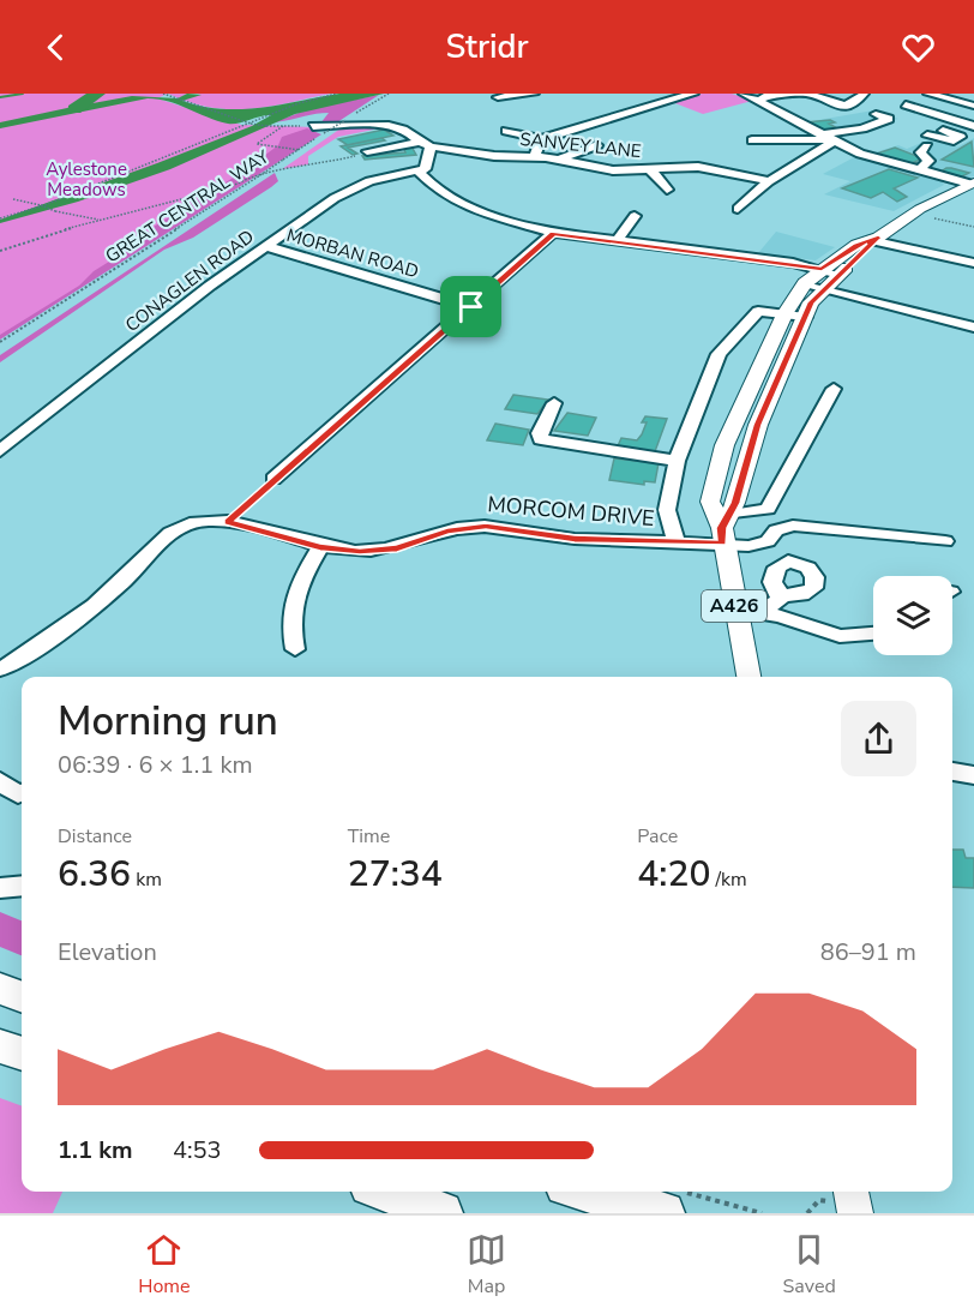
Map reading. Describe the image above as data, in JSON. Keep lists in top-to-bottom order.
{
  "streets": {
    "main road": ["A426"],
    "street": [
      "SANVEY LANE",
      "MORBAN ROAD",
      "CONAGLEN ROAD",
      "MORCOM DRIVE"
    ],
    "path": ["GREAT CENTRAL WAY"]
  },
  "crossings": [
    ["MORBAN ROAD", "CONAGLEN ROAD"],
    ["MORCOM DRIVE", "A426"]
  ],
  "parks": ["Aylestone Meadows"],
  "page": {
    "header": "Stridr",
    "heading": ["Morning run", "06:39 · 6 × 1.1 km"],
    "stats": [
      ["Distance", "6.36 km"],
      ["Time", "27:34"],
      ["Pace", "4:20 /km"]
    ],
    "chart": ["Elevation", "86–91 m"],
    "list": [
      {
        "name": "1.1 km",
        "note": "4:53"
      }
    ],
    "tabs": ["Home", "Map", "Saved"]
  }
}
